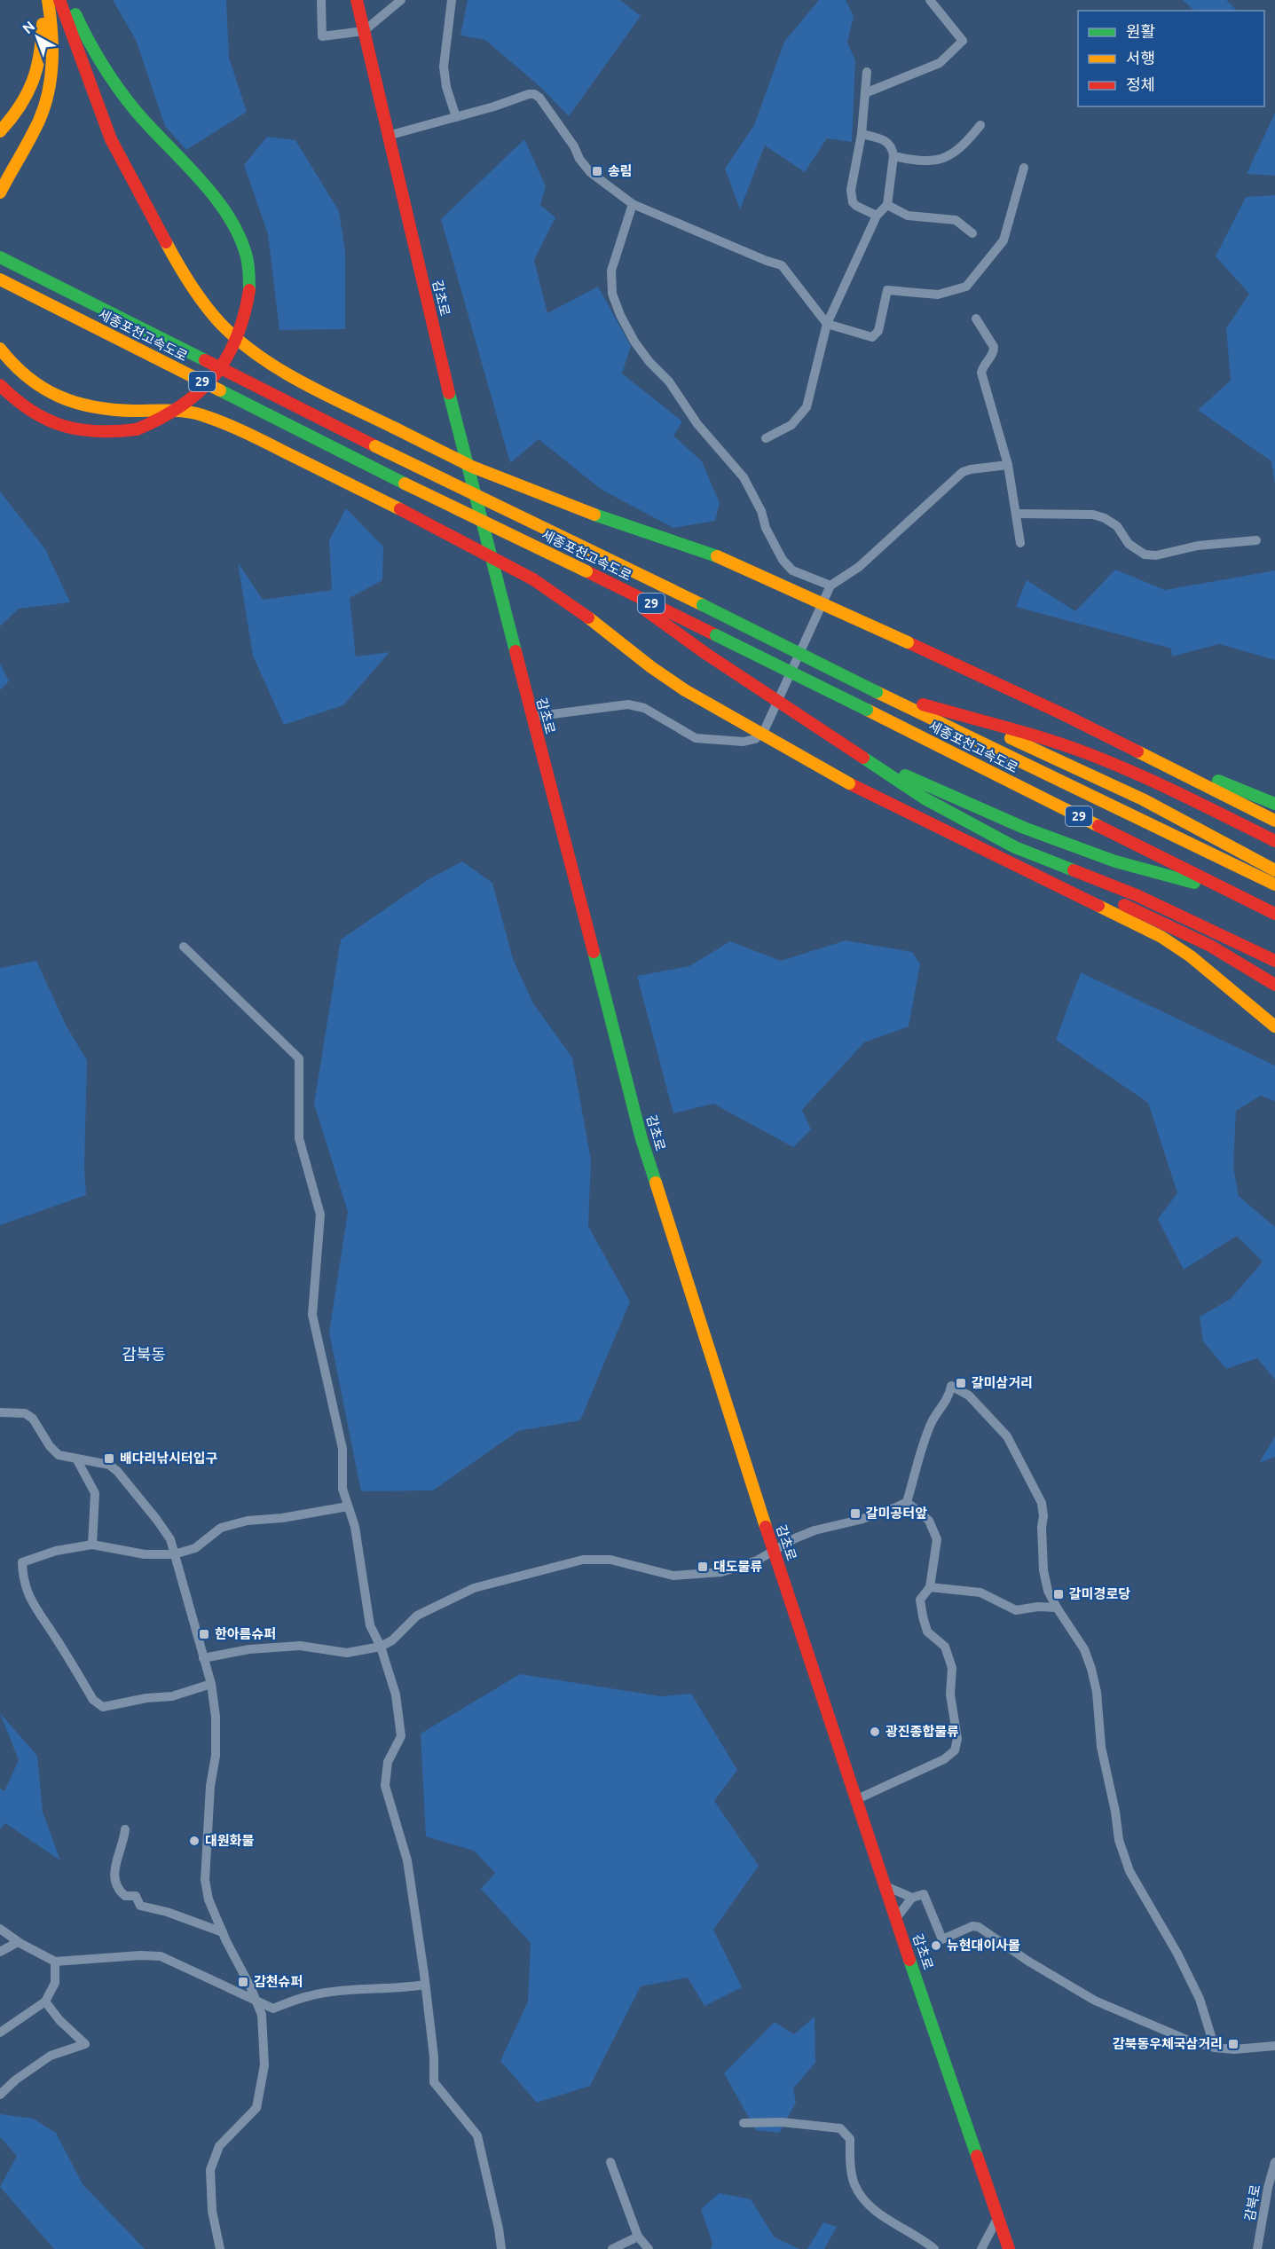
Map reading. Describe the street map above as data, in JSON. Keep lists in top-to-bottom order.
{
  "streets": {
    "main road": ["감초로", "세종포천고속도로", "29"],
    "street": ["감북로"]
  },
  "districts": ["감북동"],
  "places": {
    "transit": [
      "송림",
      "갈미삼거리",
      "배다리낚시터입구",
      "갈미공터앞",
      "대도물류",
      "갈미경로당",
      "한아름슈퍼",
      "감천슈퍼",
      "감북동우체국삼거리"
    ],
    "other": ["광진종합물류", "대원화물", "뉴현대이사몰"]
  },
  "legend": ["원활", "서행", "정체"],
  "north": "top left"
}
